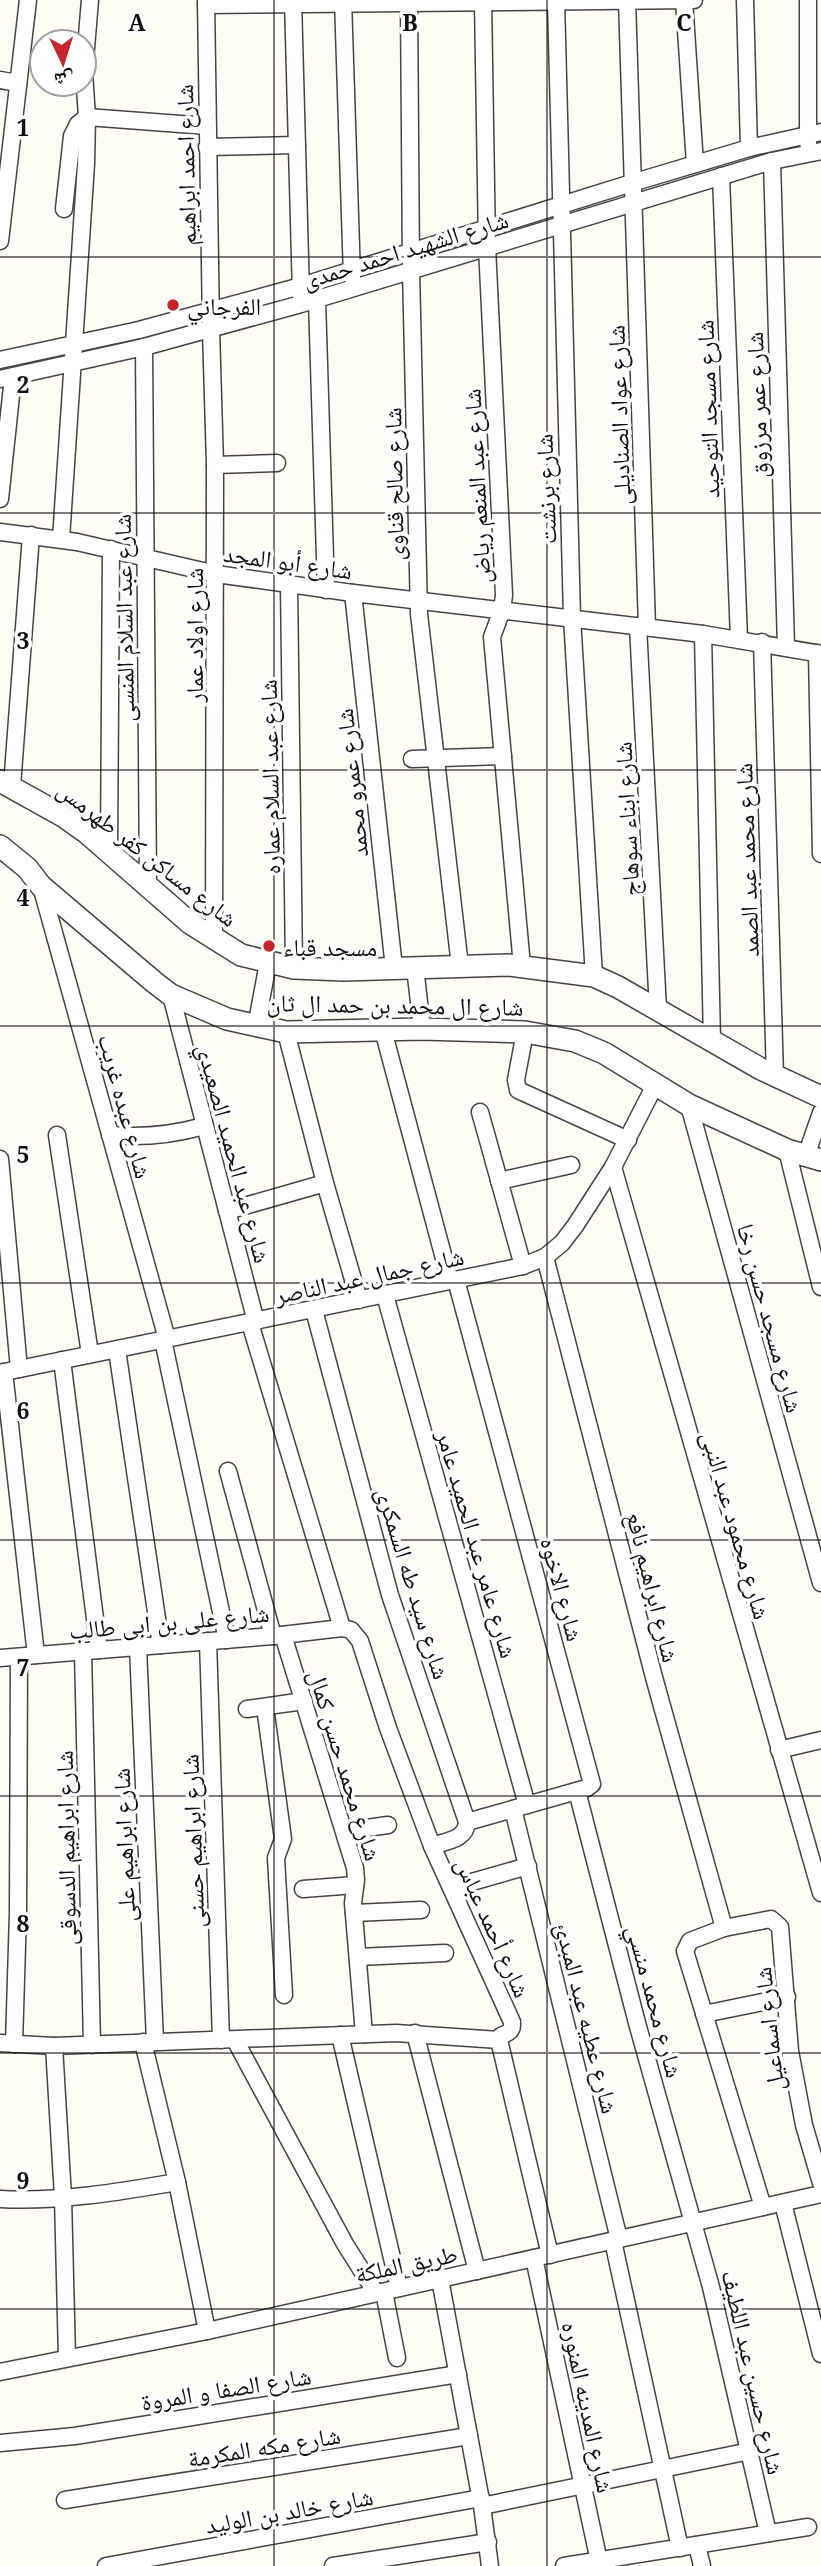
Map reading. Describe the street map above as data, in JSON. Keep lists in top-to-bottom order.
{
  "streets": {
    "street": [
      "شارع احمد ابراهيم",
      "شارع الشهيد احمد حمدى",
      "شارع عمر مرزوق",
      "شارع مسجد التوحيد",
      "شارع عواد الصناديلى",
      "شارع صالح قناوى",
      "شارع عبد المنعم رياض",
      "شارع برنشت",
      "شارع أبو المجد",
      "شارع عبد السلام المنسى",
      "شارع اولاد عمار",
      "شارع عبد السلام عماره",
      "شارع عمرو محمد",
      "شارع ابناء سوهاج",
      "شارع مساكن كفر طهرمس",
      "شارع محمد عبد الصمد",
      "شارع ال محمد بن حمد ال ثان",
      "شارع عبده غريب",
      "شارع عبد الحميد الصعيدي",
      "شارع جمال عبد الناصر",
      "شارع مسجد حسن رخا",
      "شارع محمود عبد النبى",
      "شارع عامر عبد الحميد عامر",
      "شارع سيد طه السمكرى",
      "شارع ابراهيم نافع",
      "شارع الاخوه",
      "شارع على بن ابى طالب",
      "شارع محمد حسن كمال",
      "شارع ابراهيم حسنى",
      "شارع ابراهيم على",
      "شارع ابراهيم الدسوقى",
      "شارع أحمد عباس",
      "شارع محمد منسي",
      "شارع عطيه عبد المبدئ",
      "شارع اسماعيل",
      "طريق الملكة",
      "شارع حسين عبد اللطيف",
      "شارع الصفا و المروة",
      "شارع المدينه المنوره",
      "شارع مكه المكرمة",
      "شارع خالد بن الوليد"
    ]
  },
  "crossings": [
    ["شارع احمد ابراهيم", "شارع الشهيد احمد حمدى"],
    ["شارع احمد ابراهيم", "شارع اولاد عمار"],
    ["شارع الشهيد احمد حمدى", "شارع عمر مرزوق"],
    ["شارع الشهيد احمد حمدى", "شارع مسجد التوحيد"],
    ["شارع الشهيد احمد حمدى", "شارع عواد الصناديلى"],
    ["شارع الشهيد احمد حمدى", "شارع صالح قناوى"],
    ["شارع الشهيد احمد حمدى", "شارع عبد المنعم رياض"],
    ["شارع الشهيد احمد حمدى", "شارع برنشت"],
    ["شارع الشهيد احمد حمدى", "شارع عبد السلام المنسى"],
    ["شارع الشهيد احمد حمدى", "شارع اولاد عمار"],
    ["شارع عمر مرزوق", "شارع أبو المجد"],
    ["شارع مسجد التوحيد", "شارع أبو المجد"],
    ["شارع عواد الصناديلى", "شارع أبو المجد"],
    ["شارع عواد الصناديلى", "شارع ابناء سوهاج"],
    ["شارع صالح قناوى", "شارع أبو المجد"],
    ["شارع صالح قناوى", "شارع مساكن كفر طهرمس"],
    ["شارع عبد المنعم رياض", "شارع أبو المجد"],
    ["شارع عبد المنعم رياض", "شارع مساكن كفر طهرمس"],
    ["شارع برنشت", "شارع أبو المجد"],
    ["شارع برنشت", "شارع مساكن كفر طهرمس"],
    ["شارع أبو المجد", "شارع عبد السلام المنسى"],
    ["شارع أبو المجد", "شارع اولاد عمار"],
    ["شارع أبو المجد", "شارع عبد السلام عماره"],
    ["شارع أبو المجد", "شارع عمرو محمد"],
    ["شارع أبو المجد", "شارع ابناء سوهاج"],
    ["شارع أبو المجد", "شارع محمد عبد الصمد"],
    ["شارع عبد السلام المنسى", "شارع مساكن كفر طهرمس"],
    ["شارع اولاد عمار", "شارع مساكن كفر طهرمس"],
    ["شارع عبد السلام عماره", "شارع مساكن كفر طهرمس"],
    ["شارع عمرو محمد", "شارع مساكن كفر طهرمس"],
    ["شارع عمرو محمد", "شارع ال محمد بن حمد ال ثان"],
    ["شارع ابناء سوهاج", "شارع مساكن كفر طهرمس"],
    ["شارع مساكن كفر طهرمس", "شارع محمد عبد الصمد"],
    ["شارع ال محمد بن حمد ال ثان", "شارع عبده غريب"],
    ["شارع ال محمد بن حمد ال ثان", "شارع عبد الحميد الصعيدي"],
    ["شارع ال محمد بن حمد ال ثان", "شارع جمال عبد الناصر"],
    ["شارع ال محمد بن حمد ال ثان", "شارع مسجد حسن رخا"],
    ["شارع عبده غريب", "شارع جمال عبد الناصر"],
    ["شارع عبد الحميد الصعيدي", "شارع جمال عبد الناصر"],
    ["شارع عبد الحميد الصعيدي", "شارع على بن ابى طالب"],
    ["شارع عبد الحميد الصعيدي", "شارع أحمد عباس"],
    ["شارع جمال عبد الناصر", "شارع محمود عبد النبى"],
    ["شارع جمال عبد الناصر", "شارع عامر عبد الحميد عامر"],
    ["شارع جمال عبد الناصر", "شارع سيد طه السمكرى"],
    ["شارع جمال عبد الناصر", "شارع ابراهيم نافع"],
    ["شارع جمال عبد الناصر", "شارع الاخوه"],
    ["شارع جمال عبد الناصر", "شارع ابراهيم الدسوقى"],
    ["شارع عامر عبد الحميد عامر", "شارع عطيه عبد المبدئ"],
    ["شارع ابراهيم نافع", "شارع اسماعيل"],
    ["شارع الاخوه", "شارع محمد منسي"],
    ["شارع على بن ابى طالب", "شارع محمد حسن كمال"],
    ["شارع على بن ابى طالب", "شارع ابراهيم حسنى"],
    ["شارع على بن ابى طالب", "شارع ابراهيم على"],
    ["شارع على بن ابى طالب", "شارع ابراهيم الدسوقى"],
    ["شارع على بن ابى طالب", "شارع أحمد عباس"],
    ["شارع ابراهيم على", "طريق الملكة"],
    ["شارع محمد منسي", "طريق الملكة"],
    ["شارع محمد منسي", "شارع حسين عبد اللطيف"],
    ["شارع عطيه عبد المبدئ", "طريق الملكة"],
    ["شارع عطيه عبد المبدئ", "شارع خالد بن الوليد"],
    ["طريق الملكة", "شارع حسين عبد اللطيف"],
    ["طريق الملكة", "شارع المدينه المنوره"],
    ["شارع حسين عبد اللطيف", "شارع خالد بن الوليد"],
    ["شارع المدينه المنوره", "شارع خالد بن الوليد"]
  ],
  "places": ["الفرجاني", "مسجد قباء"],
  "north": "bottom",
  "grid": {
    "columns": ["A", "B", "C"],
    "rows": [
      "1",
      "2",
      "3",
      "4",
      "5",
      "6",
      "7",
      "8",
      "9"
    ]
  }
}
